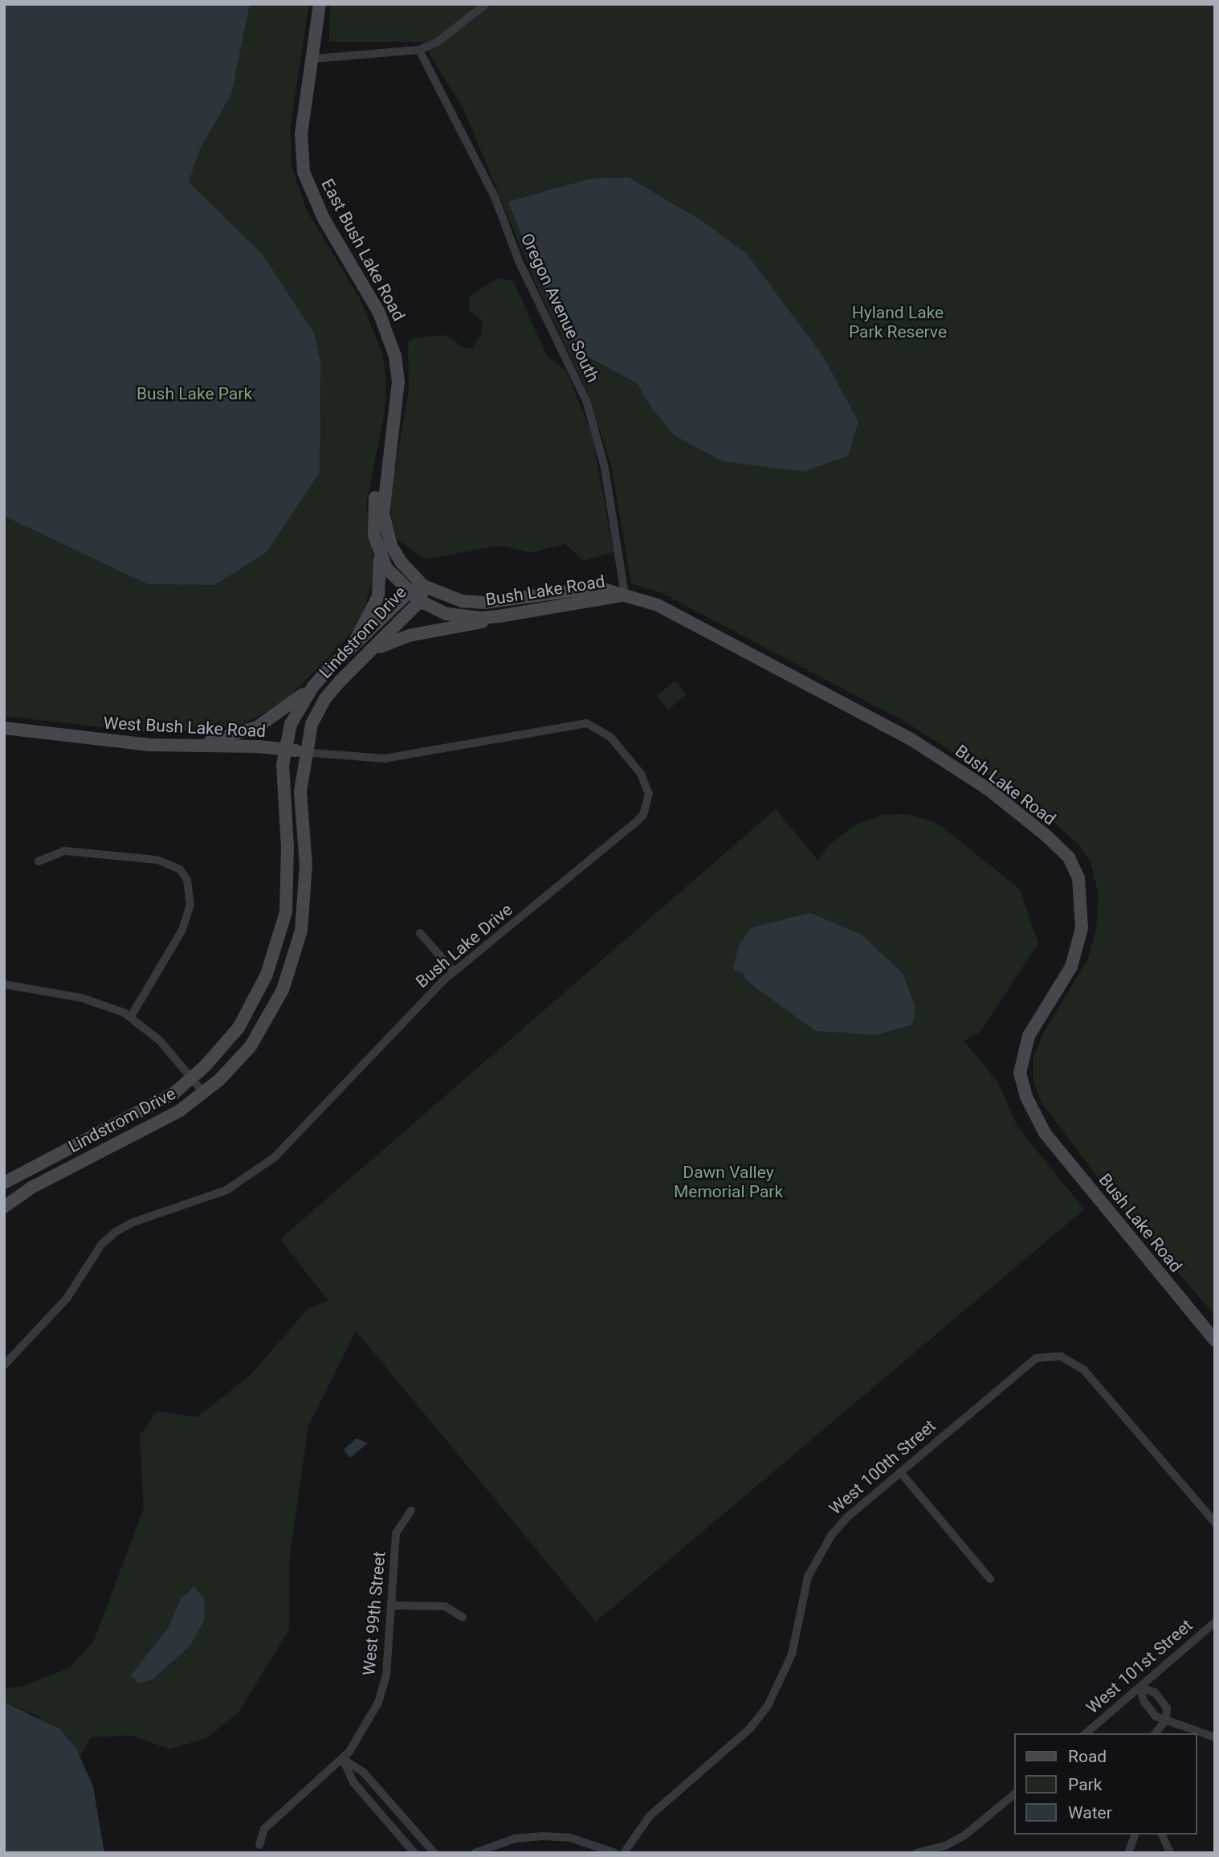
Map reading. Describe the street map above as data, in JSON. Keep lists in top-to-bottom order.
{
  "streets": {
    "street": [
      "East Bush Lake Road",
      "Oregon Avenue South",
      "Bush Lake Road",
      "Lindstrom Drive",
      "West Bush Lake Road",
      "Bush Lake Drive",
      "West 100th Street",
      "West 99th Street",
      "West 101st Street"
    ]
  },
  "crossings": [
    ["East Bush Lake Road", "Bush Lake Road"],
    ["East Bush Lake Road", "Lindstrom Drive"],
    ["Oregon Avenue South", "Bush Lake Road"],
    ["Bush Lake Road", "Lindstrom Drive"],
    ["Lindstrom Drive", "West Bush Lake Road"],
    ["Lindstrom Drive", "Bush Lake Drive"],
    ["West Bush Lake Road", "Bush Lake Drive"]
  ],
  "parks": ["Hyland Lake Park Reserve", "Bush Lake Park", "Dawn Valley Memorial Park"],
  "legend": ["Road", "Park", "Water"]
}
